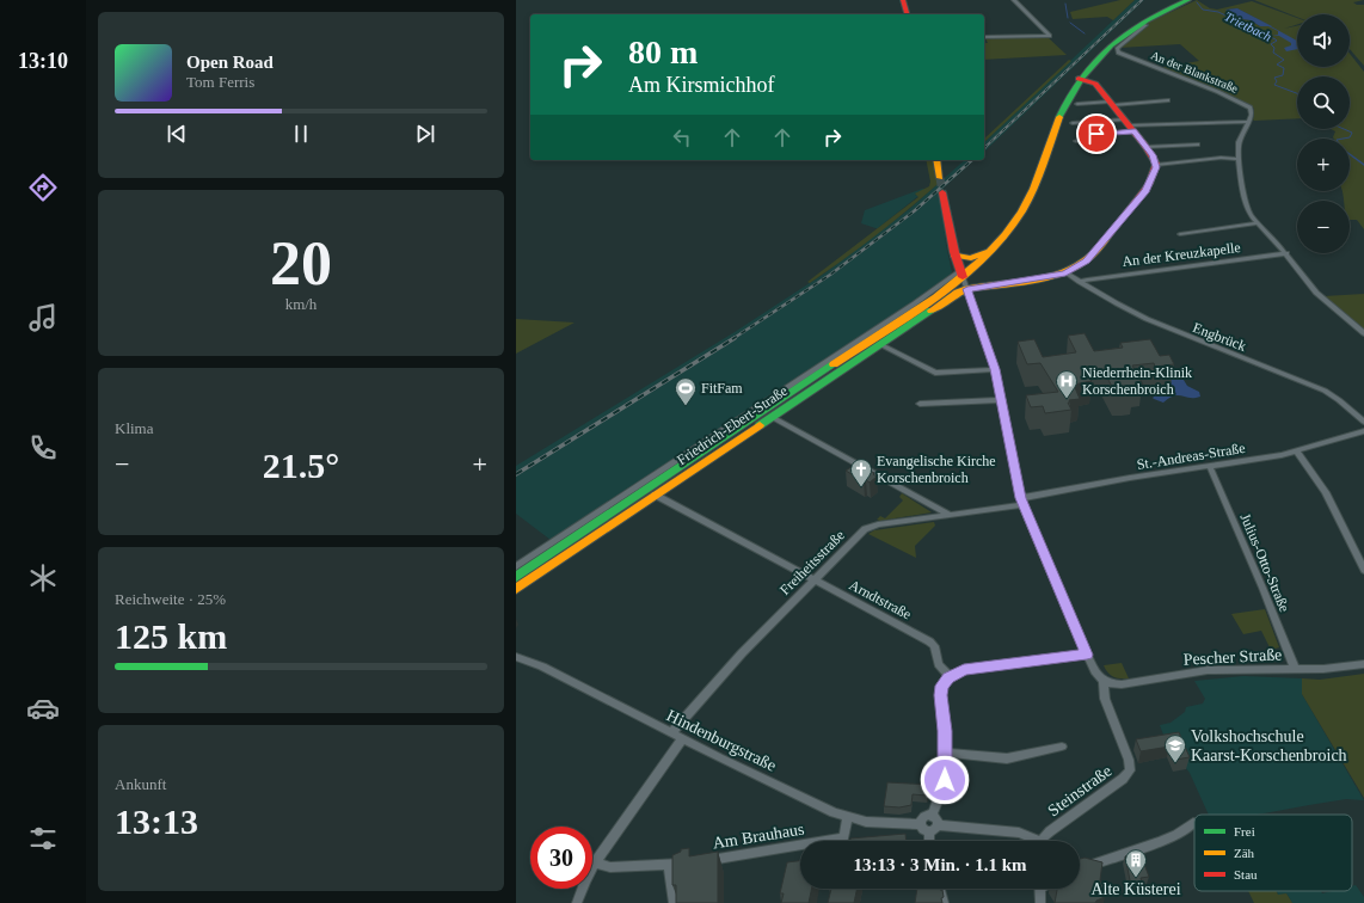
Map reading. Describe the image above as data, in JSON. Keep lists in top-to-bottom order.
{
  "streets": {
    "main road": ["Friedrich-Ebert-Straße"],
    "street": [
      "An der Blankstraße",
      "An der Kreuzkapelle",
      "Engbrück",
      "St.-Andreas-Straße",
      "Freiheitsstraße",
      "Julius-Otto-Straße",
      "Arndtstraße",
      "Pescher Straße",
      "Hindenburgstraße",
      "Steinstraße",
      "Am Brauhaus"
    ]
  },
  "crossings": [
    ["An der Kreuzkapelle", "Engbrück"],
    ["Engbrück", "Friedrich-Ebert-Straße"],
    ["Friedrich-Ebert-Straße", "Arndtstraße"],
    ["St.-Andreas-Straße", "Freiheitsstraße"],
    ["St.-Andreas-Straße", "Julius-Otto-Straße"],
    ["Freiheitsstraße", "Arndtstraße"],
    ["Freiheitsstraße", "Hindenburgstraße"],
    ["Julius-Otto-Straße", "Pescher Straße"],
    ["Pescher Straße", "Steinstraße"]
  ],
  "water": ["Trietbach"],
  "places": {
    "hospital": ["Niederrhein-Klinik Korschenbroich"],
    "sports": ["FitFam"],
    "church": ["Evangelische Kirche Korschenbroich"],
    "school or university": ["Volkshochschule Kaarst-Korschenbroich"],
    "building": ["Alte Küsterei"]
  },
  "legend": ["Frei", "Zäh", "Stau"],
  "page": {
    "tabs": "13:10",
    "map_buttons": ["+", "−"],
    "turn": ["80 m", "Am Kirsmichhof"],
    "song": ["Open Road", "Tom Ferris"],
    "tile": [
      ["20", "km/h"],
      "Klima",
      ["Reichweite · 25%", "125 km"],
      ["Ankunft", "13:13"]
    ],
    "heat": ["−", "21.5°", "+"],
    "limit": "30",
    "trip": "13:13 · 3 Min. · 1.1 km"
  }
}
